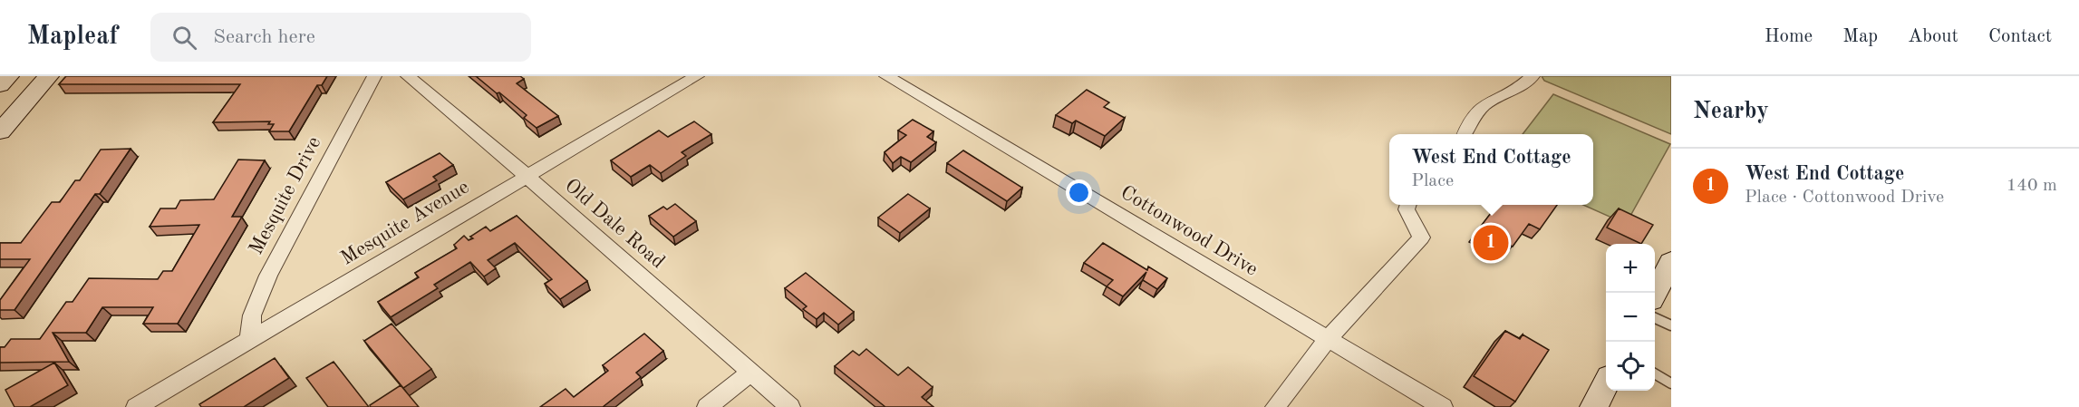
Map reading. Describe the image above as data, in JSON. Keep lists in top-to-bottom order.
{
  "streets": {
    "street": [
      "Mesquite Drive",
      "Mesquite Avenue",
      "Old Dale Road",
      "Cottonwood Drive"
    ]
  },
  "crossings": [
    ["Mesquite Drive", "Mesquite Avenue"],
    ["Mesquite Avenue", "Old Dale Road"]
  ],
  "page": {
    "header": "Mapleaf",
    "search": "Search here",
    "nav": [
      "Home",
      "Map",
      "About",
      "Contact"
    ],
    "heading": "Nearby",
    "popup": ["West End Cottage", "Place"],
    "list": [
      {
        "mark": "1",
        "name": "West End Cottage",
        "note": "Place · Cottonwood Drive",
        "value": "140 m"
      }
    ],
    "pins": "1",
    "map_buttons": ["+", "−"]
  }
}
